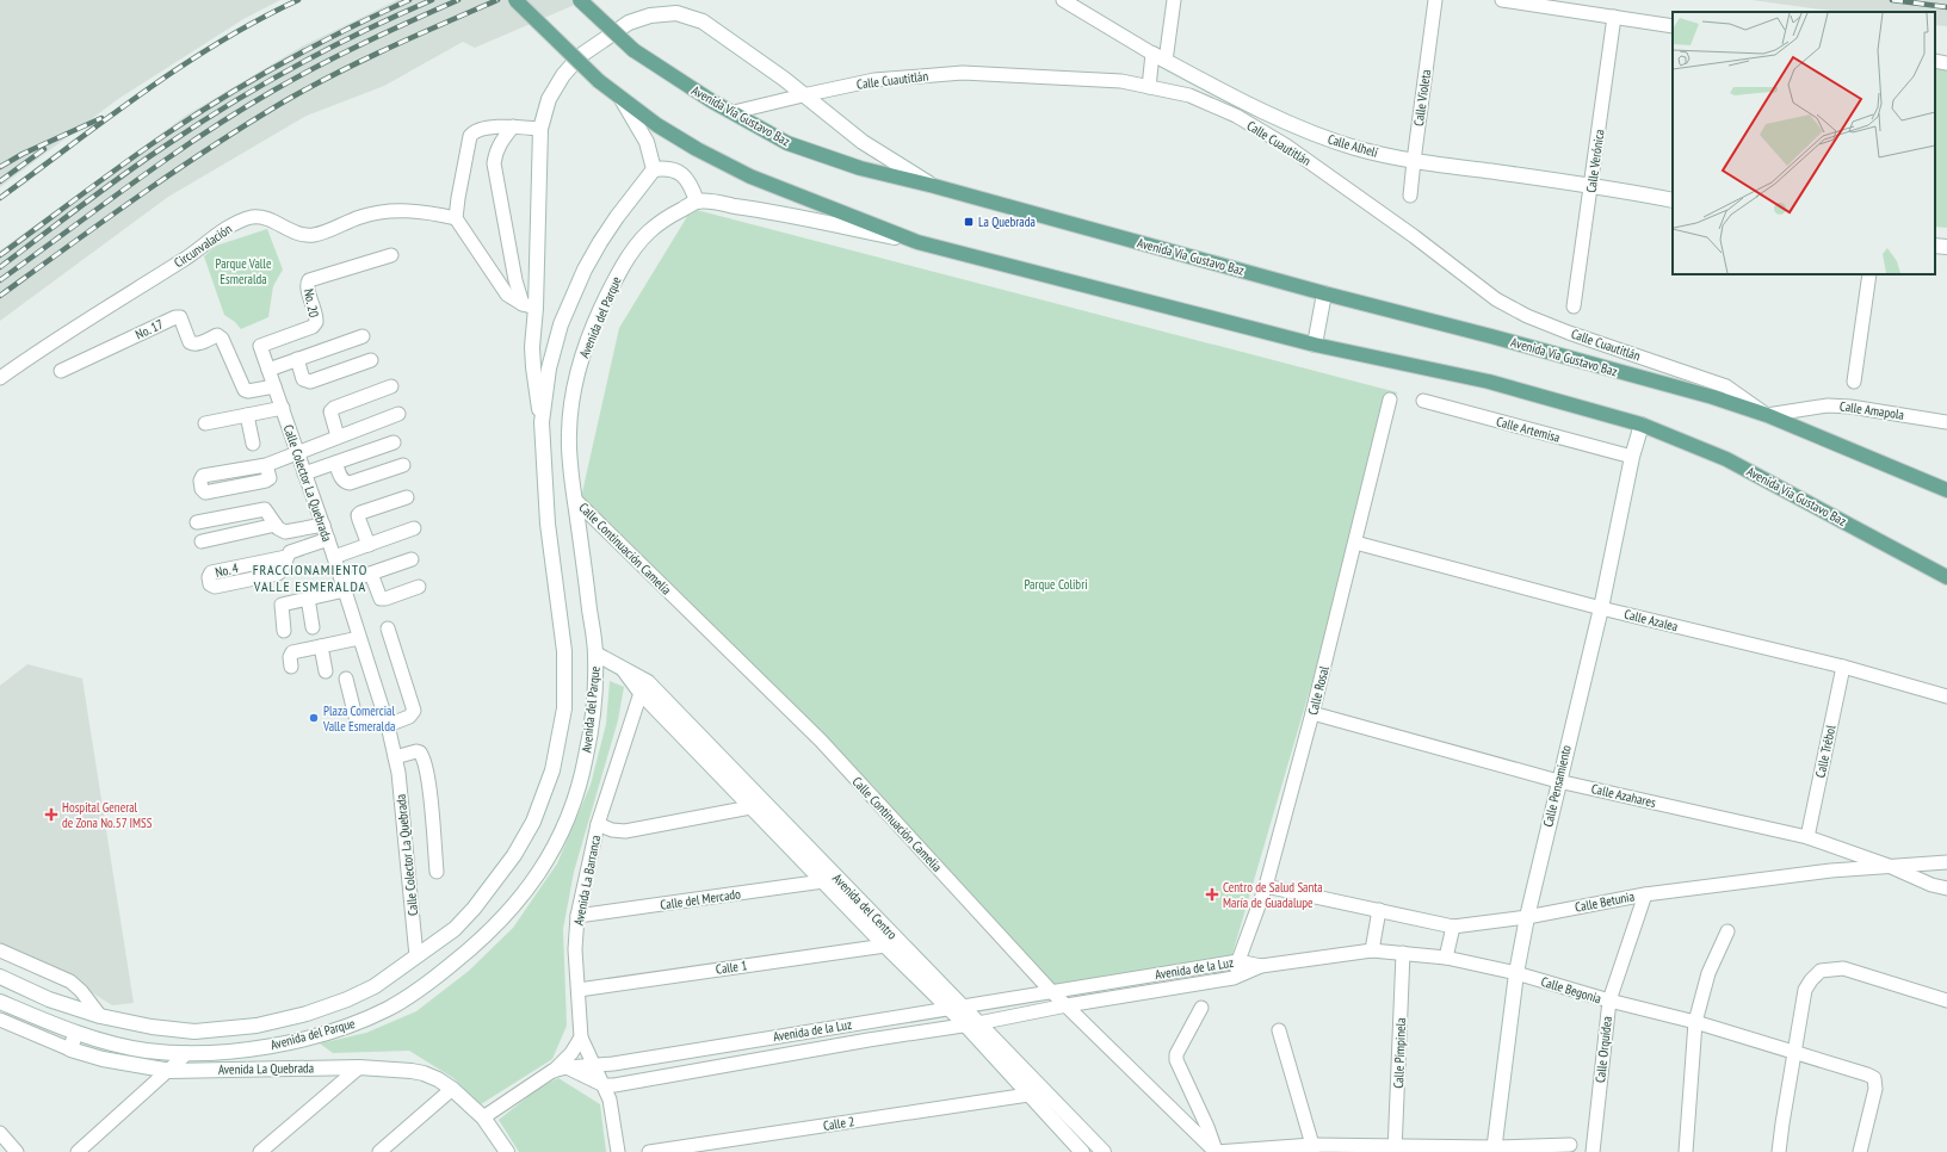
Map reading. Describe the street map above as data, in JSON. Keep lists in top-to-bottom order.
{
  "streets": {
    "main road": [
      "Avenida Vía Gustavo Baz",
      "Calle Alhelí",
      "Avenida del Parque",
      "Avenida Via Gustavo Baz",
      "Calle Pensamiento",
      "Avenida del Centro",
      "Avenida La Quebrada"
    ],
    "street": [
      "Calle Cuautitlán",
      "Calle Violeta",
      "Calle Verónica",
      "Circunvalación",
      "No. 20",
      "No. 17",
      "Calle Amapola",
      "Calle Artemisa",
      "Calle Colector La Quebrada",
      "Calle Continuación Camelia",
      "No. 4",
      "Calle Azalea",
      "Calle Rosal",
      "Calle Trébol",
      "Calle Azahares",
      "Avenida La Barranca",
      "Calle del Mercado",
      "Calle Betunia",
      "Calle 1",
      "Avenida de la Luz",
      "Calle Begonia",
      "Calle Orquídea",
      "Calle Pimpinela",
      "Calle 2"
    ]
  },
  "crossings": [
    ["Calle Cuautitlán", "Avenida Vía Gustavo Baz"],
    ["Calle Cuautitlán", "Calle Amapola"],
    ["Calle Violeta", "Calle Alhelí"],
    ["Avenida Vía Gustavo Baz", "Calle Amapola"],
    ["Calle Alhelí", "Calle Verónica"],
    ["No. 20", "Calle Colector La Quebrada"],
    ["Avenida del Parque", "Calle Colector La Quebrada"],
    ["Avenida del Parque", "Calle Continuación Camelia"],
    ["Avenida del Parque", "Avenida del Centro"],
    ["No. 17", "Calle Colector La Quebrada"],
    ["Calle Artemisa", "Calle Pensamiento"],
    ["Calle Colector La Quebrada", "No. 4"],
    ["Avenida Via Gustavo Baz", "Calle Pensamiento"],
    ["Calle Continuación Camelia", "Avenida de la Luz"],
    ["Calle Azalea", "Calle Rosal"],
    ["Calle Azalea", "Calle Trébol"],
    ["Calle Azalea", "Calle Pensamiento"],
    ["Calle Rosal", "Calle Azahares"],
    ["Calle Rosal", "Calle Betunia"],
    ["Calle Rosal", "Avenida de la Luz"],
    ["Calle Trébol", "Calle Azahares"],
    ["Calle Pensamiento", "Calle Azahares"],
    ["Calle Pensamiento", "Calle Betunia"],
    ["Calle Pensamiento", "Calle Begonia"],
    ["Calle Azahares", "Calle Betunia"],
    ["Avenida La Barranca", "Calle del Mercado"],
    ["Avenida La Barranca", "Avenida del Centro"],
    ["Avenida La Barranca", "Calle 1"],
    ["Avenida La Barranca", "Avenida de la Luz"],
    ["Calle del Mercado", "Avenida del Centro"],
    ["Calle Betunia", "Calle Orquídea"],
    ["Avenida del Centro", "Calle 1"],
    ["Avenida del Centro", "Avenida de la Luz"],
    ["Avenida del Centro", "Calle 2"],
    ["Avenida de la Luz", "Calle Begonia"],
    ["Avenida de la Luz", "Avenida La Quebrada"],
    ["Calle Begonia", "Calle Orquídea"],
    ["Calle Begonia", "Calle Pimpinela"]
  ],
  "districts": ["FRACCIONAMIENTO VALLE ESMERALDA"],
  "parks": ["Parque Valle Esmeralda", "Parque Colibri"],
  "places": {
    "transit": ["La Quebrada"],
    "other": ["Plaza Comercial Valle Esmeralda"],
    "health": ["Hospital General de Zona No.57 IMSS", "Centro de Salud Santa María de Guadalupe"]
  }
}
